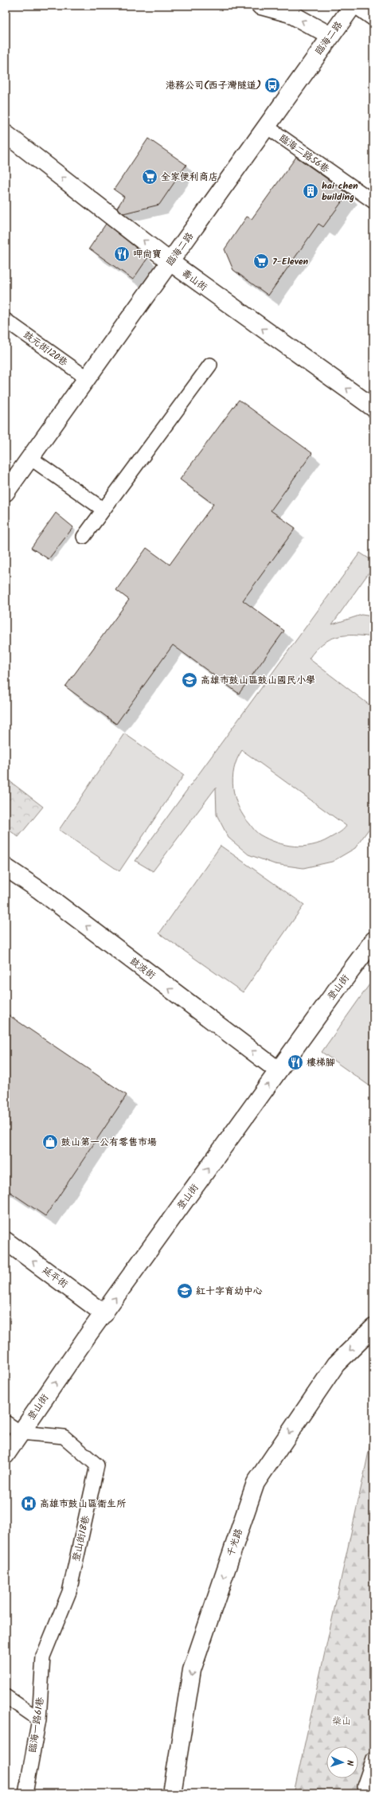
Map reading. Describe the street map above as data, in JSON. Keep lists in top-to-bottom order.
{
  "streets": {
    "street": [
      "臨海二路",
      "壽山街",
      "鼓波街",
      "登山街",
      "延平街",
      "千光路"
    ],
    "lane": [
      "臨海二路56巷",
      "鼓元街120巷",
      "登山街18巷",
      "臨海一路61巷"
    ]
  },
  "crossings": [
    ["臨海二路", "臨海二路56巷"],
    ["臨海二路", "壽山街"],
    ["臨海二路", "鼓元街120巷"],
    ["鼓波街", "登山街"],
    ["登山街", "延平街"],
    ["登山街", "登山街18巷"],
    ["登山街18巷", "臨海一路61巷"]
  ],
  "one_way": [
    "壽山街",
    "鼓波街",
    "登山街",
    "延平街",
    "千光路"
  ],
  "parks": ["柴山"],
  "places": {
    "bus stop": ["港務公司(西子灣隧道)"],
    "supermarket": ["全家便利商店", "7-Eleven"],
    "building": ["hai chen building"],
    "restaurant": ["呷尚寶", "樓梯腳"],
    "school or university": ["高雄市鼓山區鼓山國民小學", "紅十字育幼中心"],
    "shop": ["鼓山第一公有零售市場"],
    "hospital": ["高雄市鼓山區衛生所"]
  },
  "north": "right"
}
